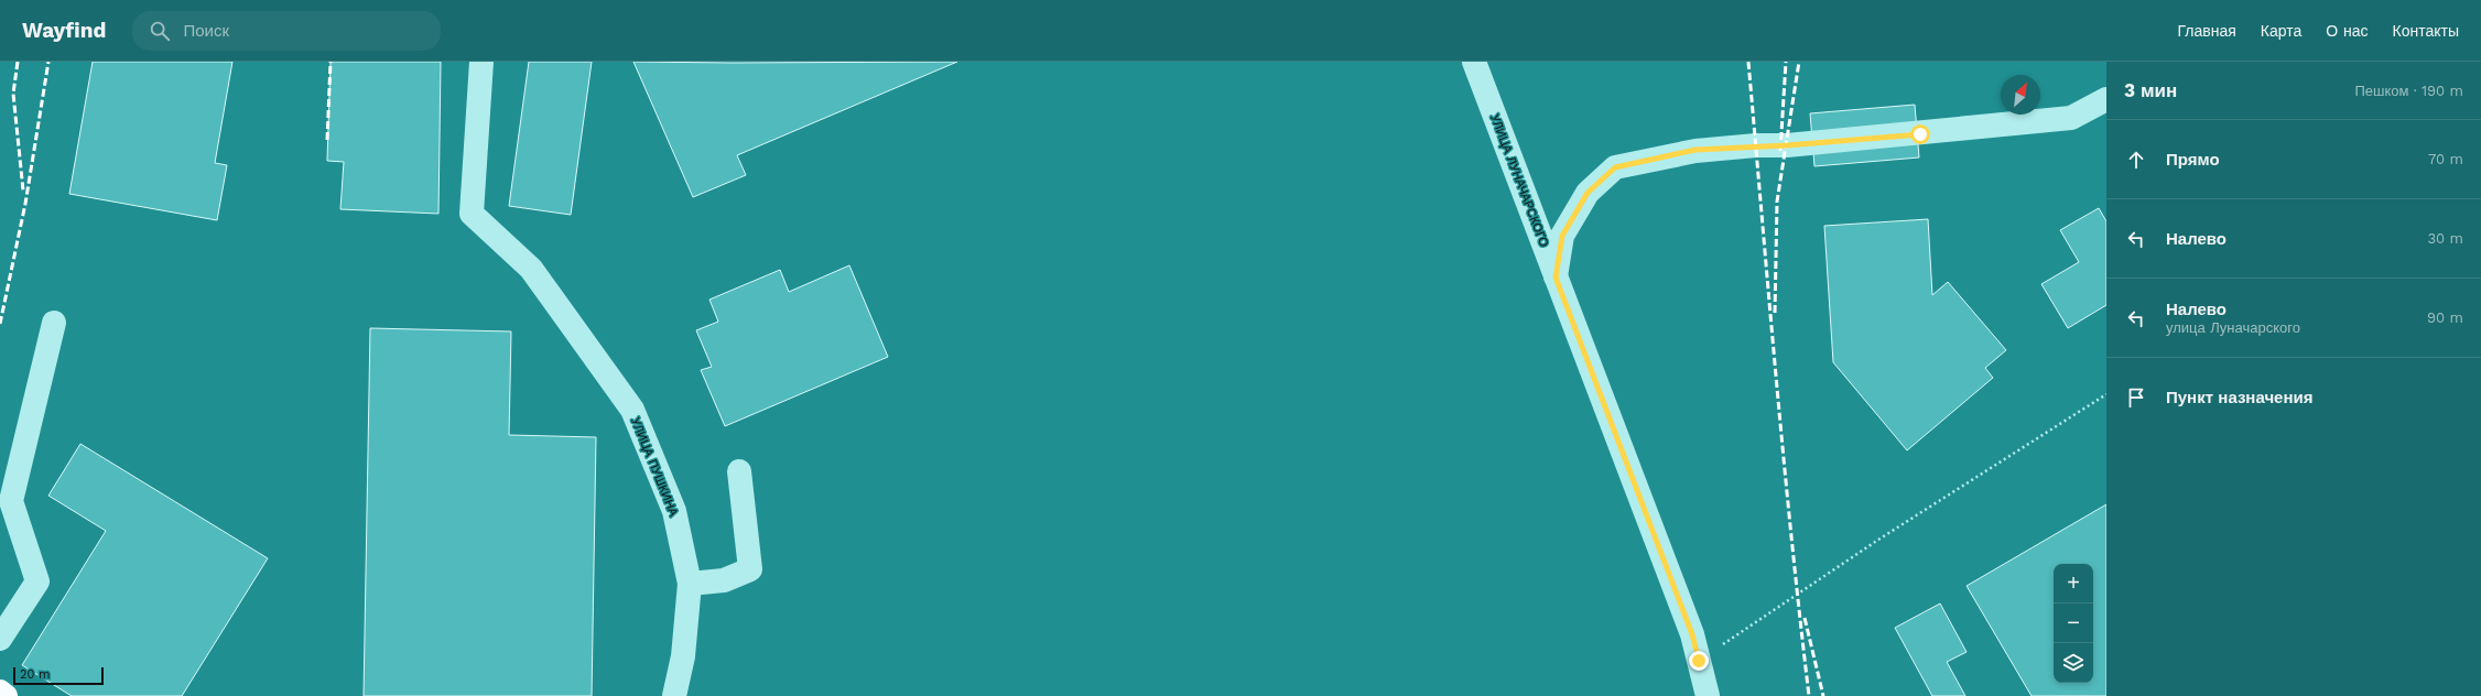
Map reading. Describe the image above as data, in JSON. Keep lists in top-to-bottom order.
{
  "streets": {
    "street": ["УЛИЦА ЛУНАЧАРСКОГО", "УЛИЦА ПУШКИНА"]
  },
  "scale_bar": "20 m",
  "north": "top right",
  "page": {
    "header": "Wayfind",
    "search": "Поиск",
    "nav": [
      "Главная",
      "Карта",
      "О нас",
      "Контакты"
    ],
    "heading": ["3 мин", "Пешком · 190 m"],
    "list": [
      ["Прямо", "70 m"],
      ["Налево", "30 m"],
      ["Налево", "улица Луначарского", "90 m"],
      "Пункт назначения"
    ],
    "map_buttons": ["+", "−"],
    "scale": "20 m"
  }
}
